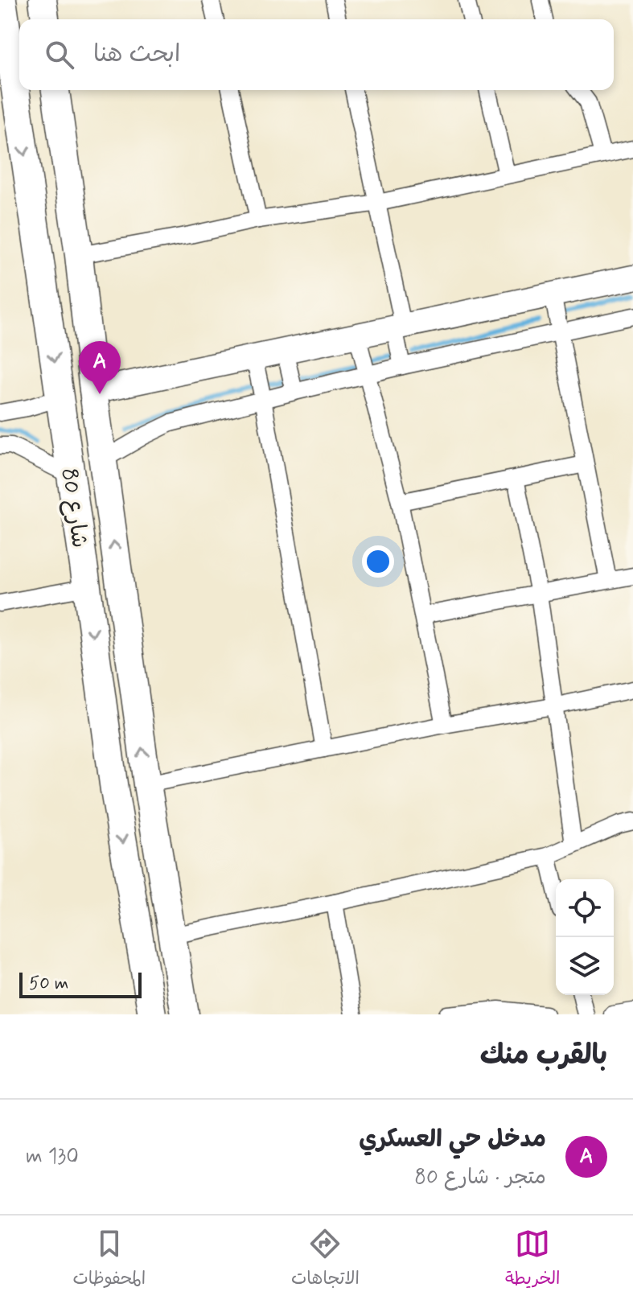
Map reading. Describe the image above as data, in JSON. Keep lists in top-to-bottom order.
{
  "streets": {
    "main road": ["شارع 80"]
  },
  "scale_bar": "50 m",
  "page": {
    "search": "ابحث هنا",
    "pins": "A",
    "scale": "50 m",
    "heading": "بالقرب منك",
    "list": [
      {
        "mark": "A",
        "name": "مدخل حي العسكري",
        "note": "متجر · شارع 80",
        "value": "130 m"
      }
    ],
    "nav": ["الخريطة", "الاتجاهات", "المحفوظات"]
  }
}
